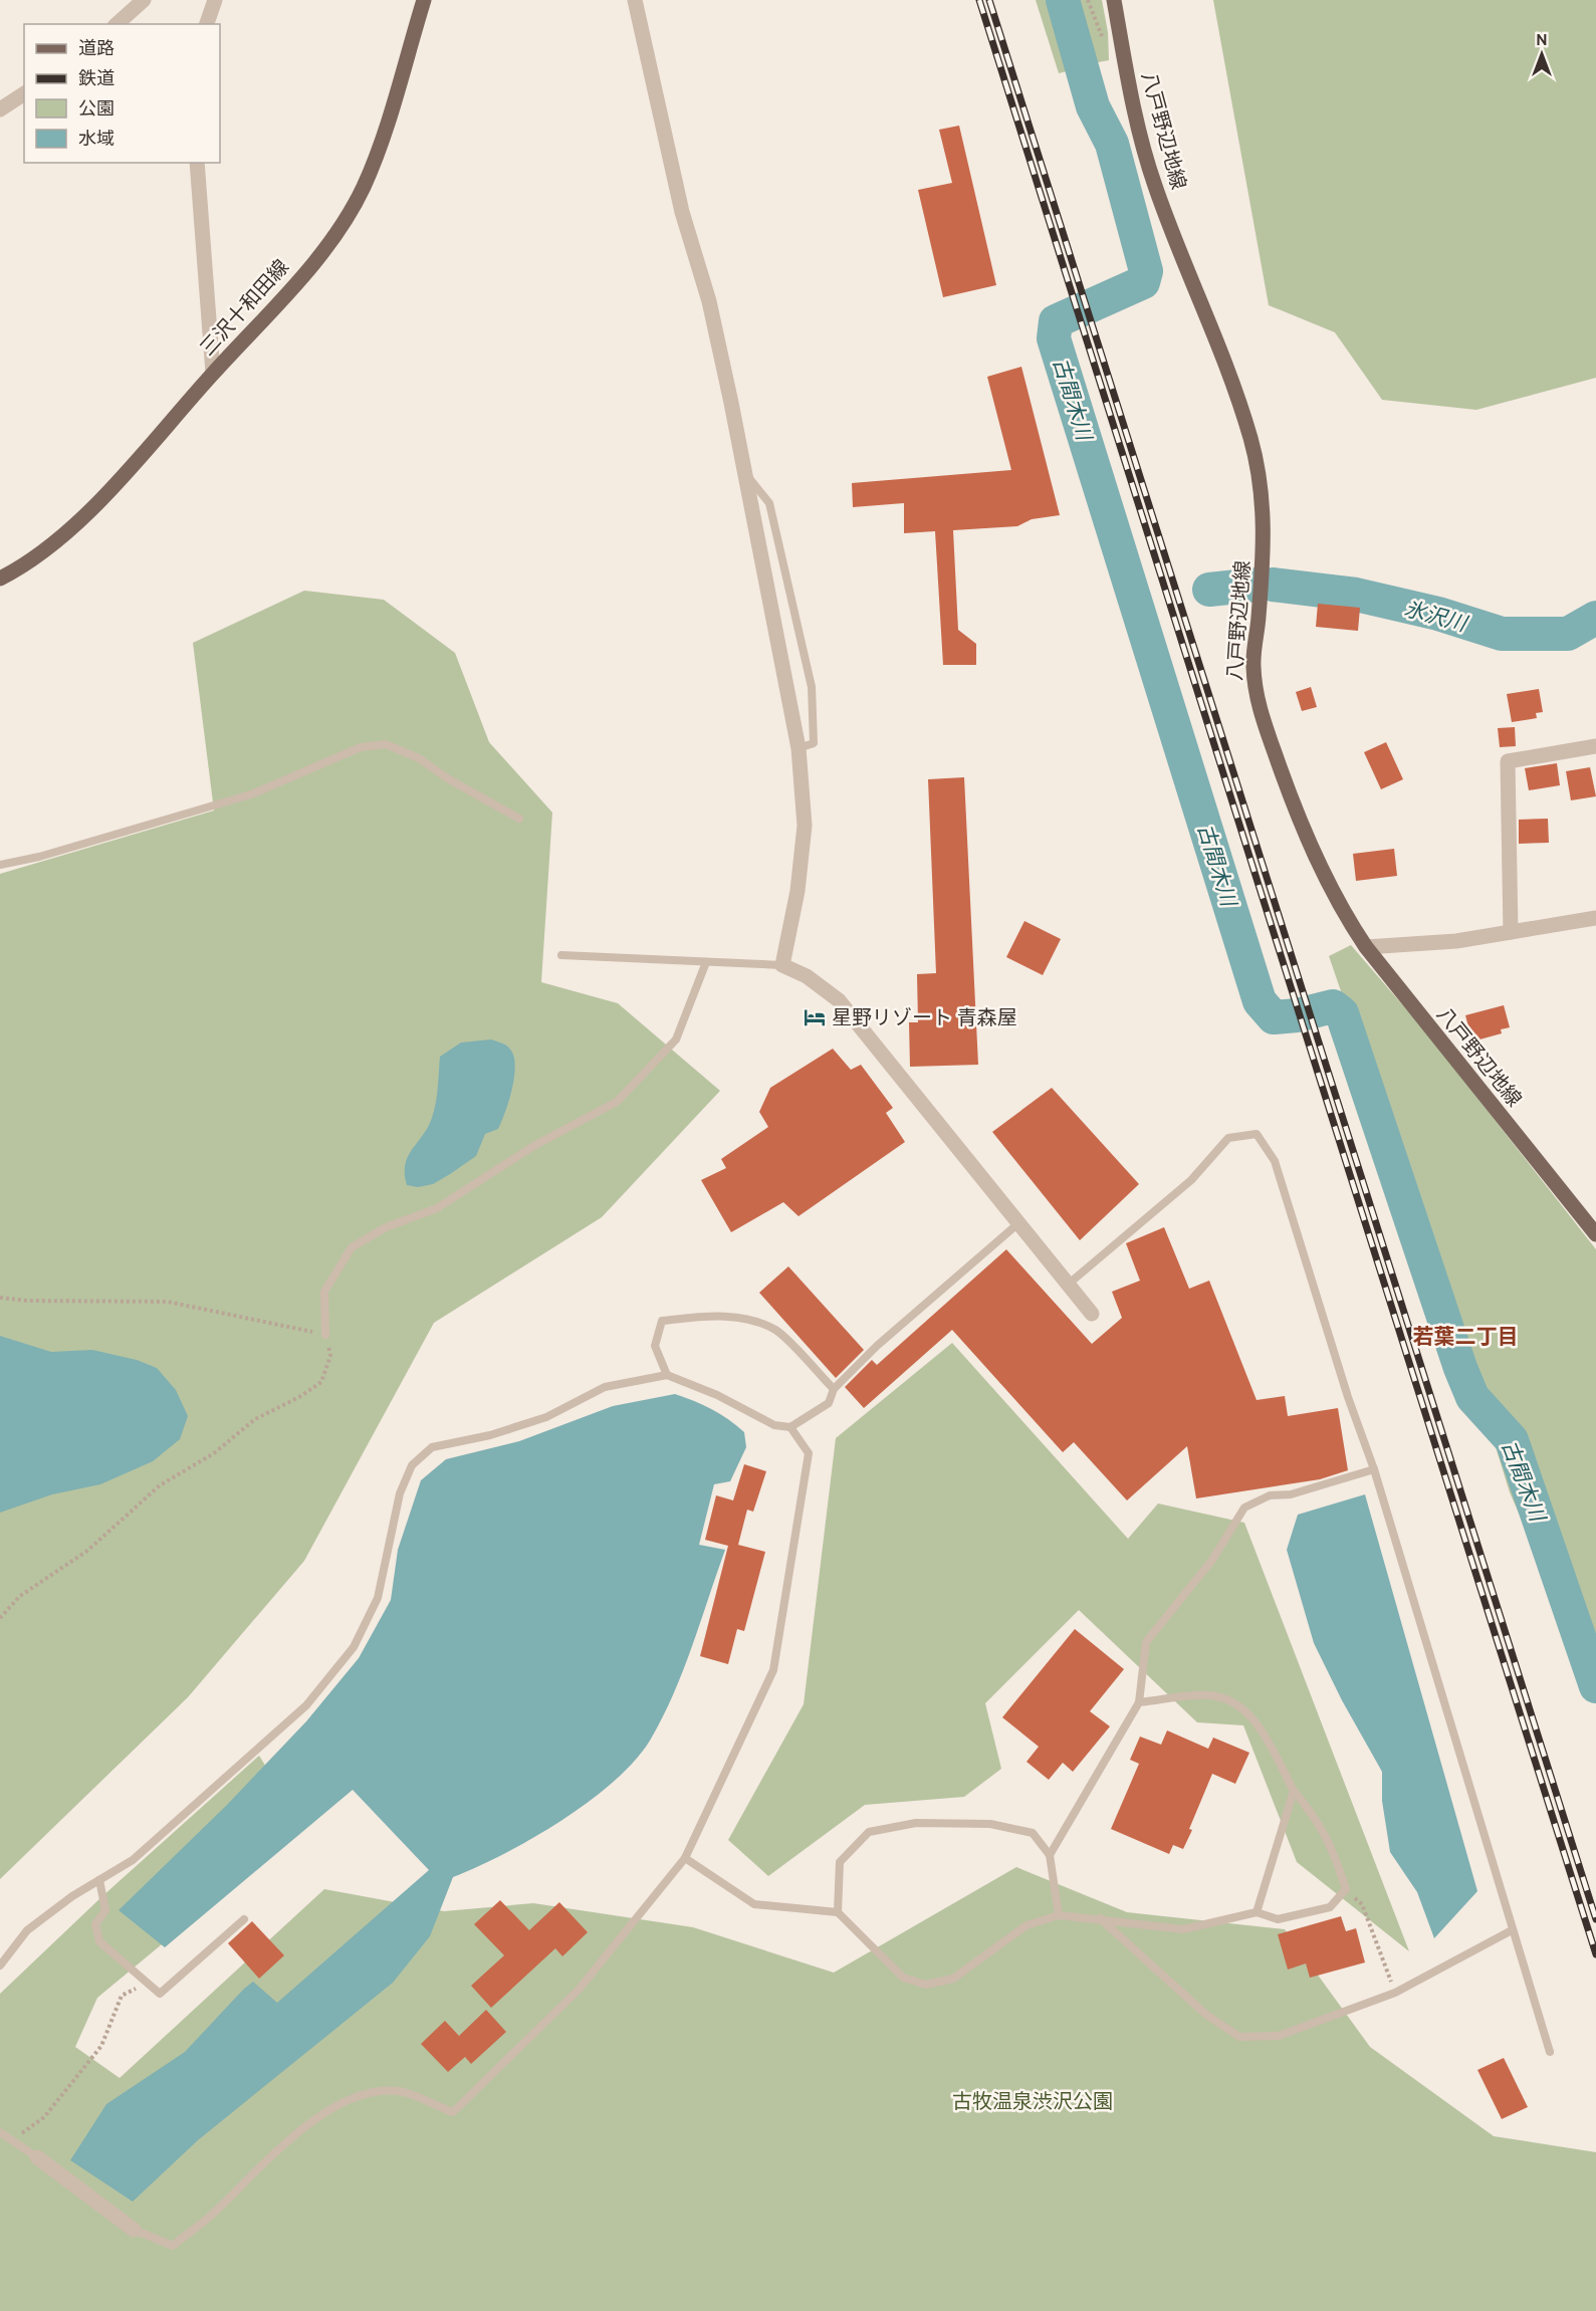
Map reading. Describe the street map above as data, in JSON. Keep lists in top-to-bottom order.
{
  "streets": {
    "main road": ["八戸野辺地線", "三沢十和田線"]
  },
  "districts": ["若葉二丁目"],
  "water": ["古間木川", "氷沢川"],
  "parks": ["古牧温泉渋沢公園"],
  "places": {
    "hotel": ["星野リゾート 青森屋"]
  },
  "legend": [
    "道路",
    "鉄道",
    "公園",
    "水域"
  ],
  "north": "top"
}
